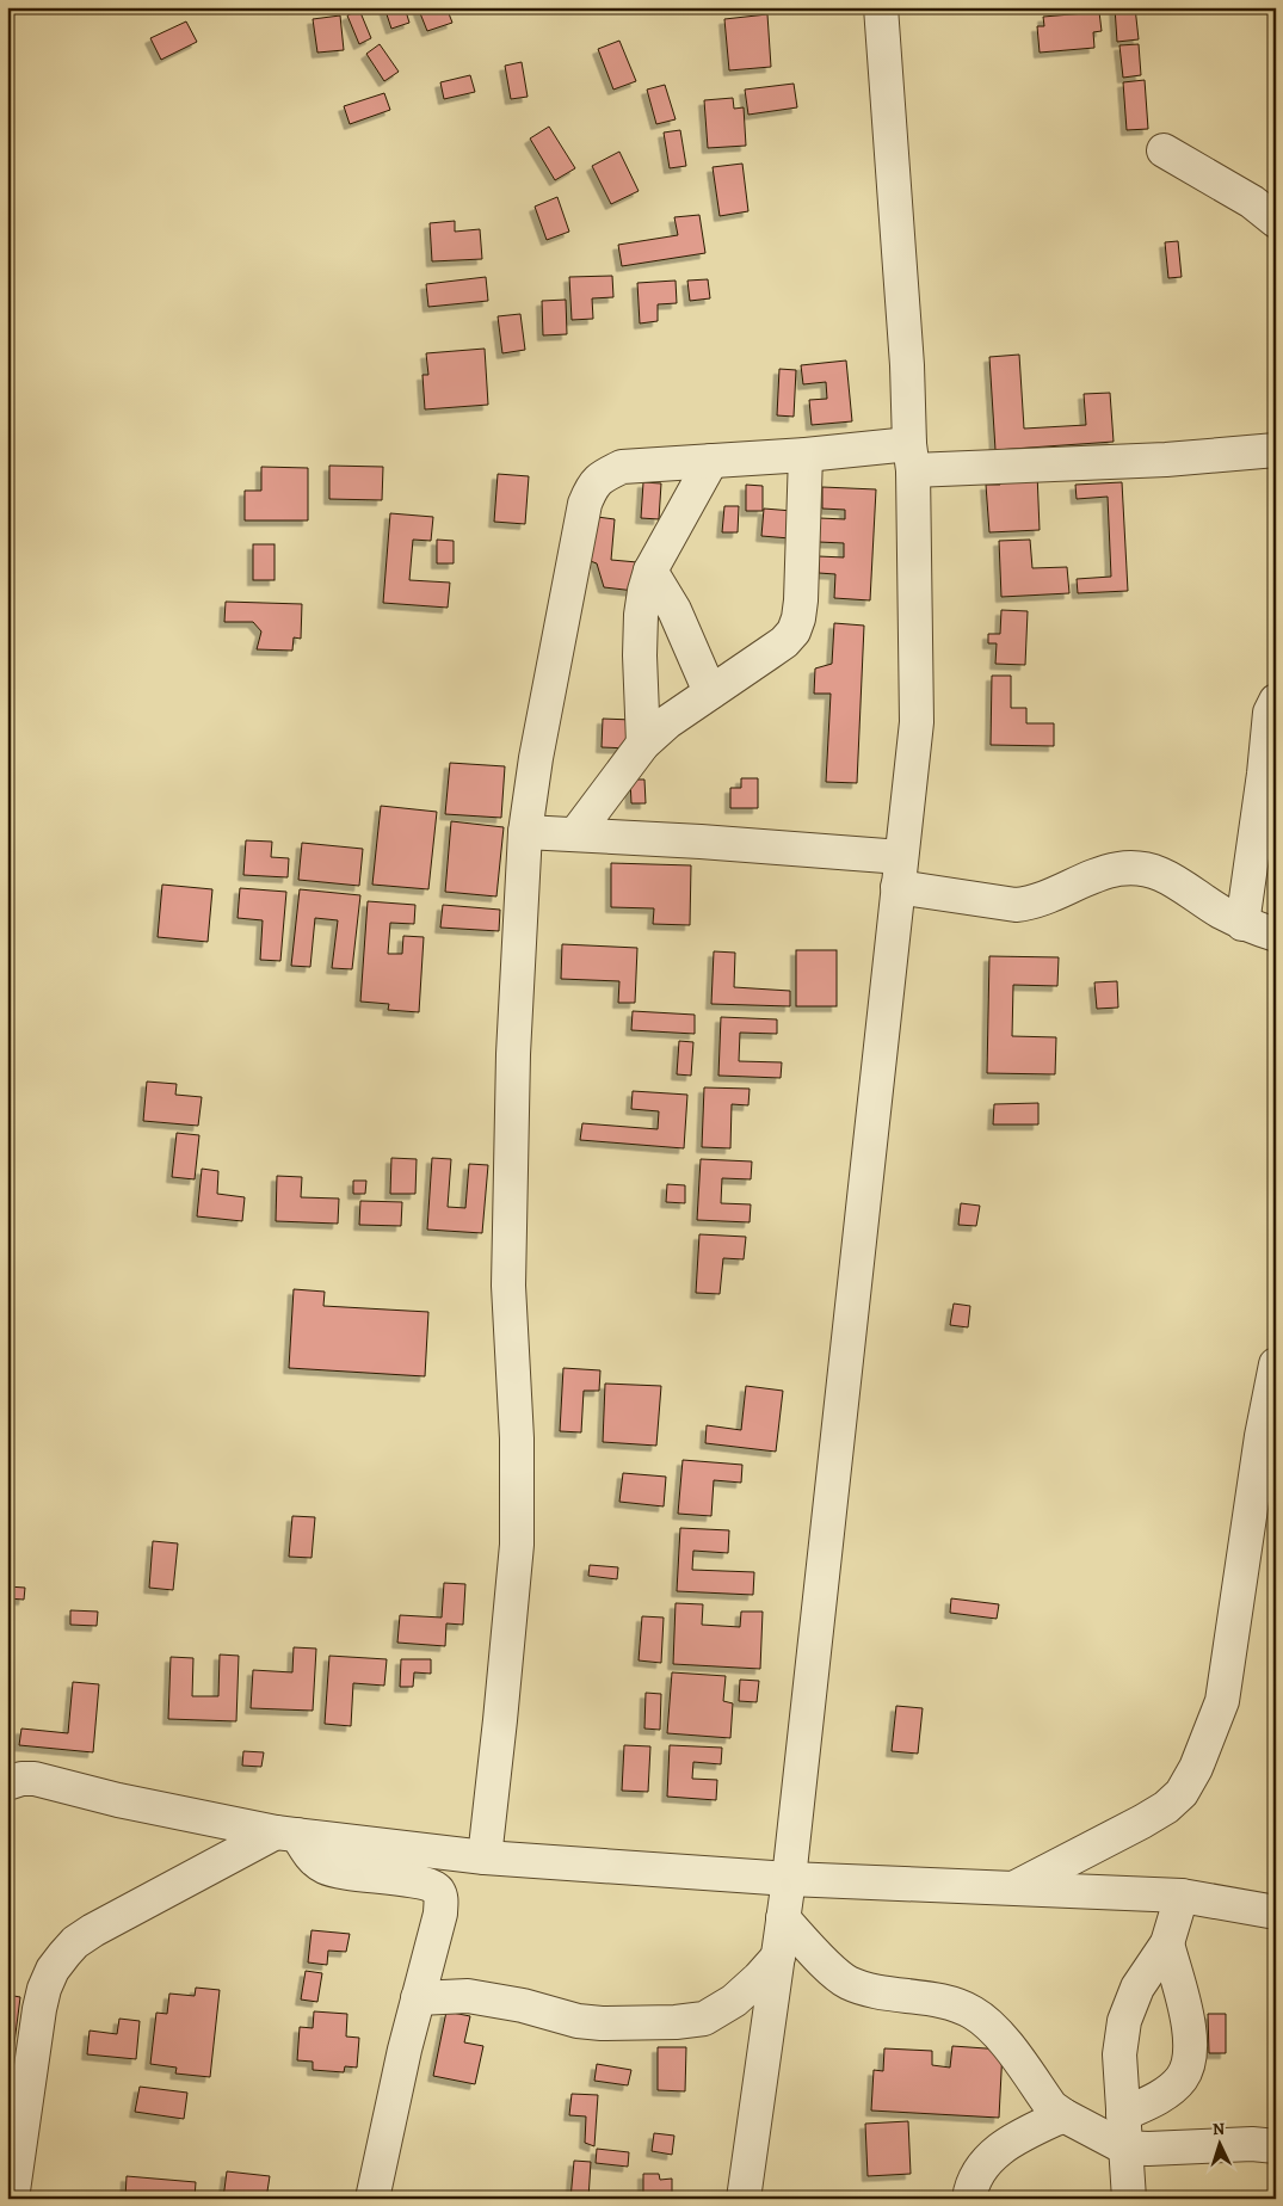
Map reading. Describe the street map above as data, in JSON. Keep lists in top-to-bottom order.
{
  "north": "top"
}
